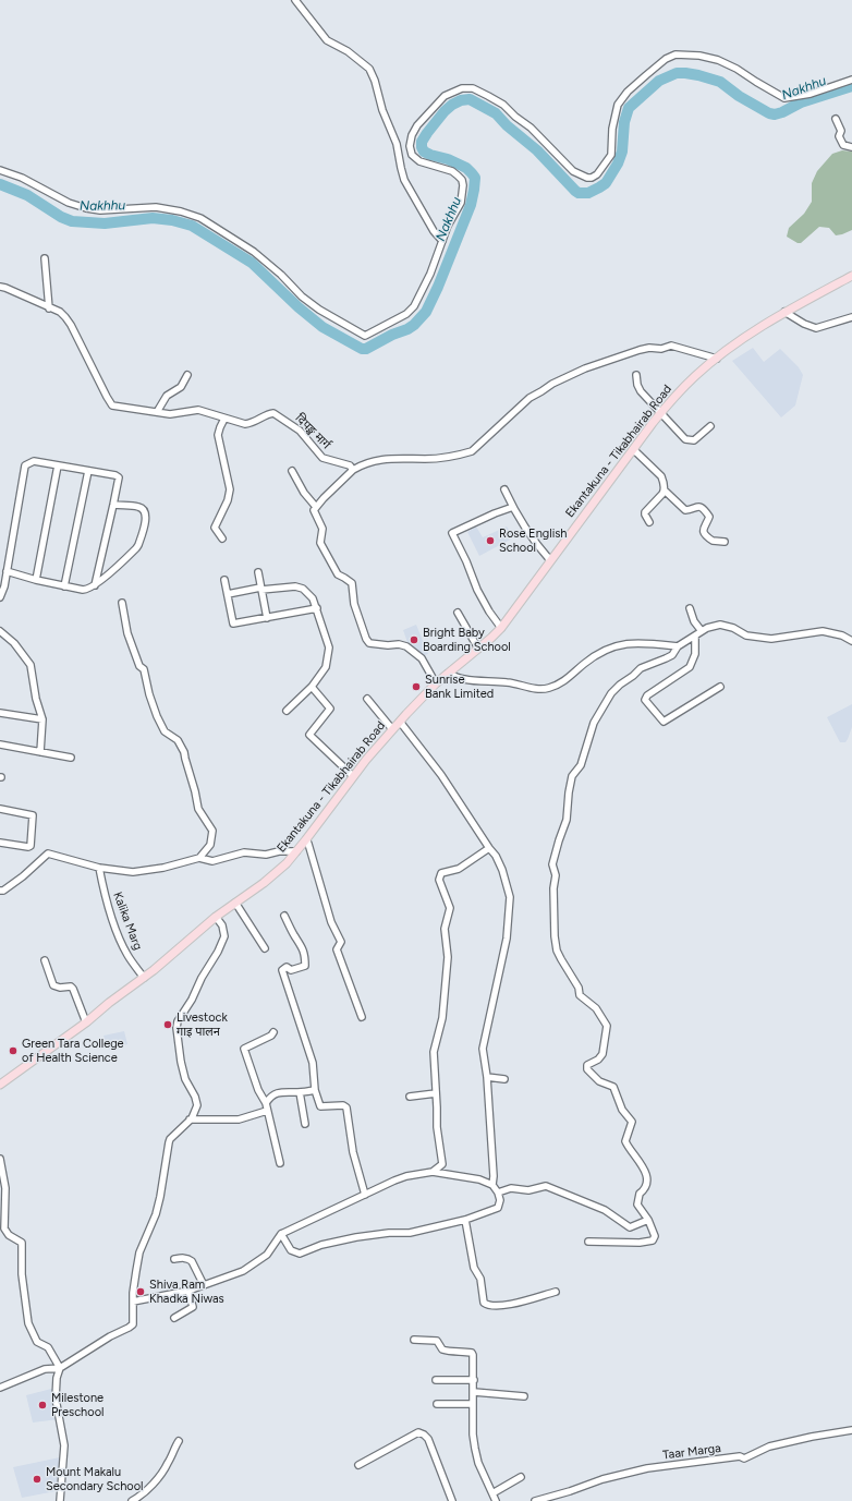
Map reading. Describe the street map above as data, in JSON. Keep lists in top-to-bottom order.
{
  "streets": {
    "main road": ["Ekantakuna - Tikabhairab Road"],
    "street": ["दिपङ्ख मार्ग", "Kalika Marg", "Taar Marga"]
  },
  "crossings": [
    ["Ekantakuna - Tikabhairab Road", "Kalika Marg"]
  ],
  "water": ["Nakhhu"],
  "places": [
    "Rose English School",
    "Bright Baby Boarding School",
    "Sunrise Bank Limited",
    "Livestock गाइ पालन",
    "Green Tara College of Health Science",
    "Shiva Ram Khadka Niwas",
    "Milestone Preschool",
    "Mount Makalu Secondary School"
  ]
}
